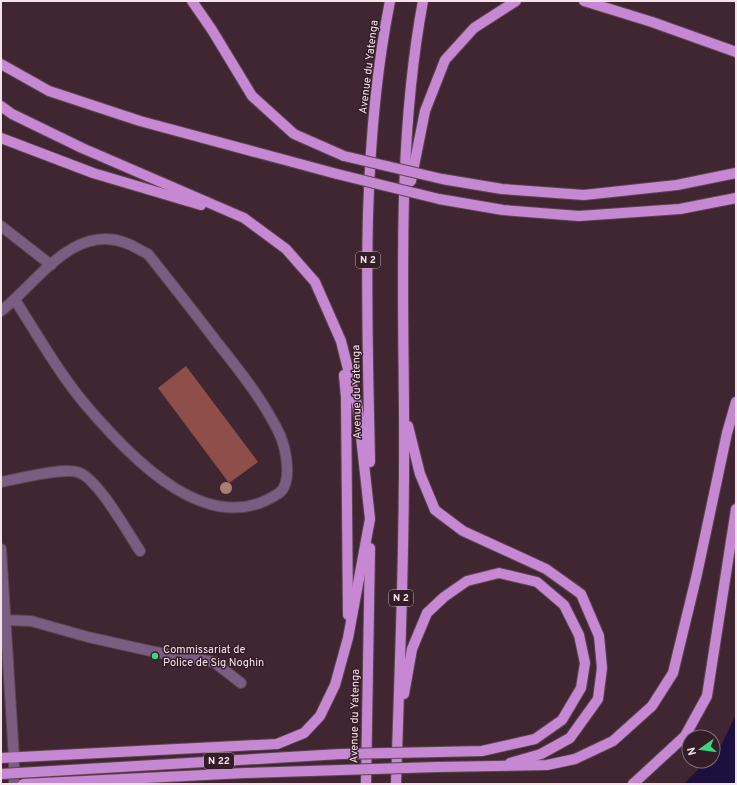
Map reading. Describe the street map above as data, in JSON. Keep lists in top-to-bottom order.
{
  "streets": {
    "main road": ["Avenue du Yatenga", "N 2", "N 22"]
  },
  "crossings": [
    ["N 2", "N 22"]
  ],
  "places": ["Commissariat de Police de Sig Noghin"],
  "north": "left"
}
